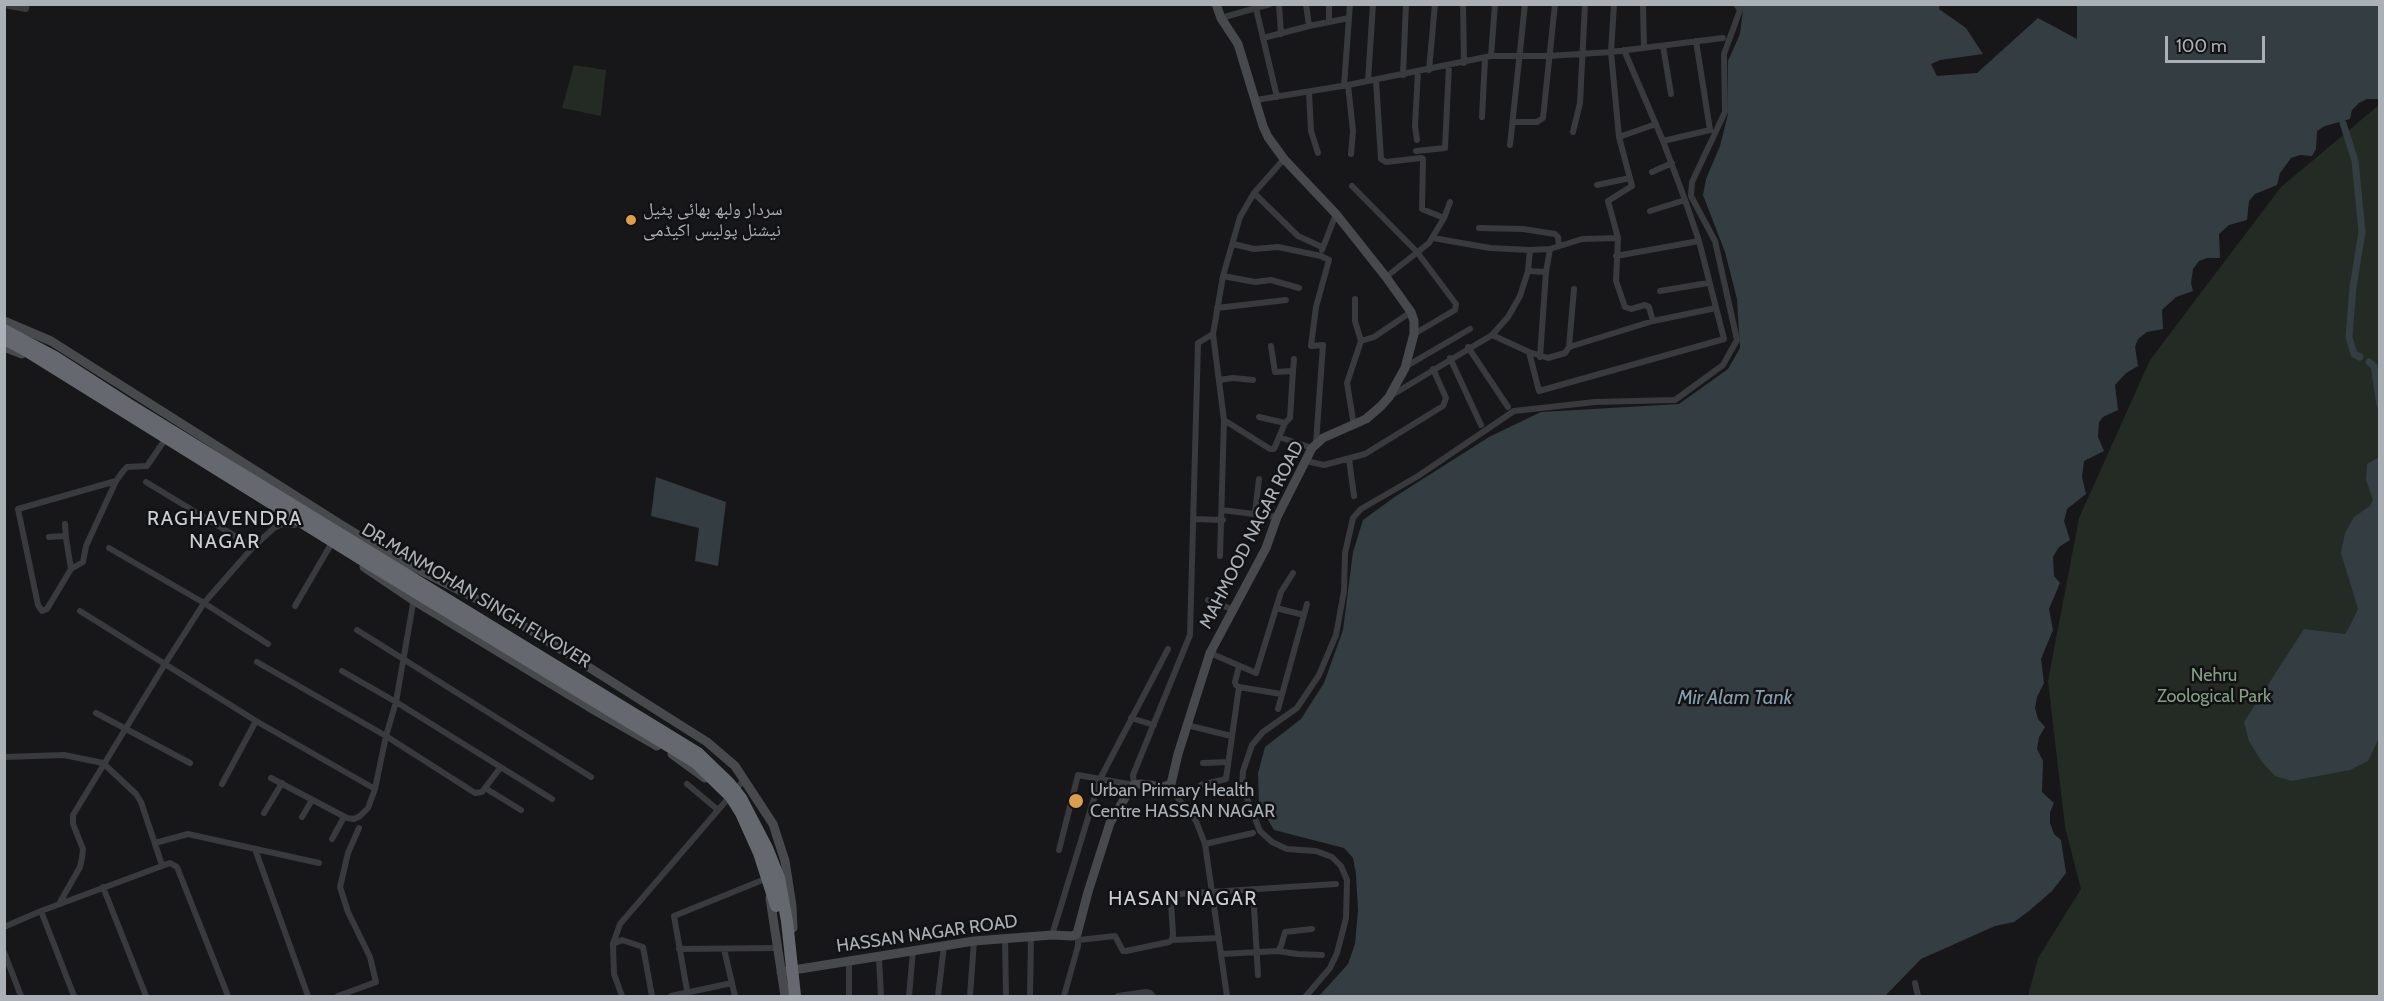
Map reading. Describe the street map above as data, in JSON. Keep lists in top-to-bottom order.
{
  "streets": {
    "highway": ["DR.MANMOHAN SINGH FLYOVER"],
    "street": ["MAHMOOD NAGAR ROAD", "HASSAN NAGAR ROAD"]
  },
  "districts": ["RAGHAVENDRA NAGAR", "HASAN NAGAR"],
  "water": ["Mir Alam Tank"],
  "parks": ["Nehru Zoological Park"],
  "places": ["سردار ولبھ بھائی پٹیل نیشنل پولیس اکیڈمی", "Urban Primary Health Centre HASSAN NAGAR"],
  "scale_bar": "100 m"
}
